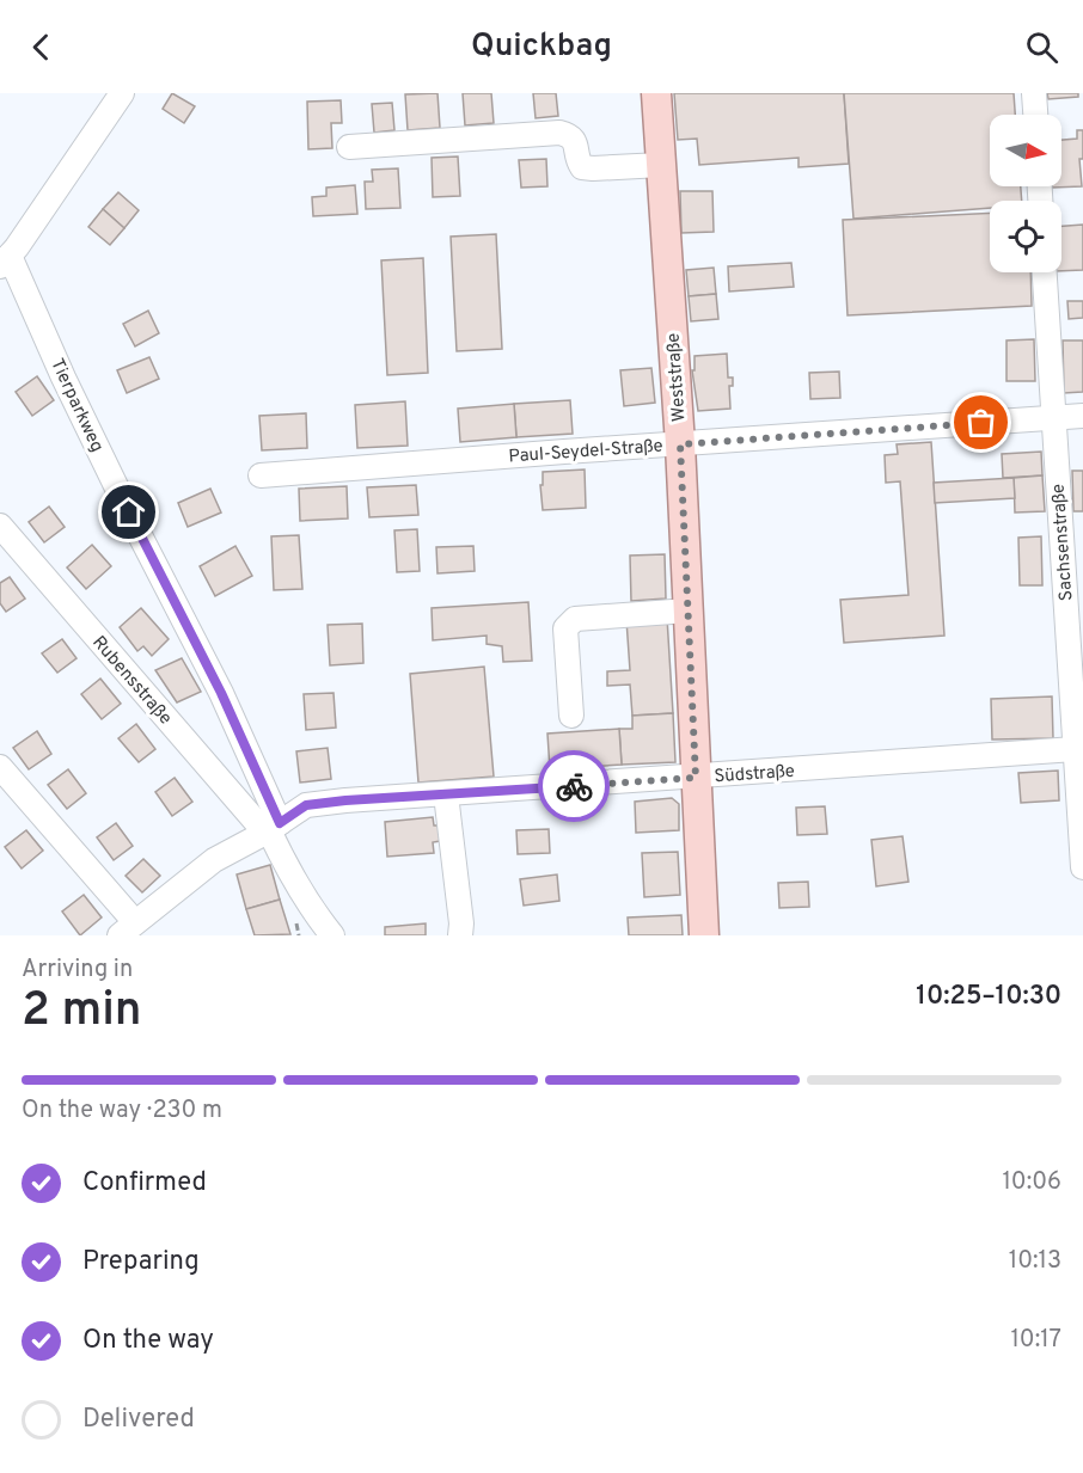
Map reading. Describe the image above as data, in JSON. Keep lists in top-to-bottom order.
{
  "streets": {
    "main road": ["Weststraße"],
    "street": [
      "Tierparkweg",
      "Paul-Seydel-Straße",
      "Sachsenstraße",
      "Rubensstraße",
      "Südstraße"
    ]
  },
  "crossings": [
    ["Weststraße", "Paul-Seydel-Straße"],
    ["Weststraße", "Südstraße"],
    ["Tierparkweg", "Rubensstraße"],
    ["Tierparkweg", "Südstraße"],
    ["Paul-Seydel-Straße", "Sachsenstraße"],
    ["Sachsenstraße", "Südstraße"],
    ["Rubensstraße", "Südstraße"]
  ],
  "north": "right",
  "page": {
    "header": "Quickbag",
    "heading": ["2 min", "Arriving in", "10:25–10:30"],
    "bar": "On the way · 230 m",
    "list": [
      ["Confirmed", "10:06"],
      ["Preparing", "10:13"],
      ["On the way", "10:17"],
      "Delivered"
    ]
  }
}
